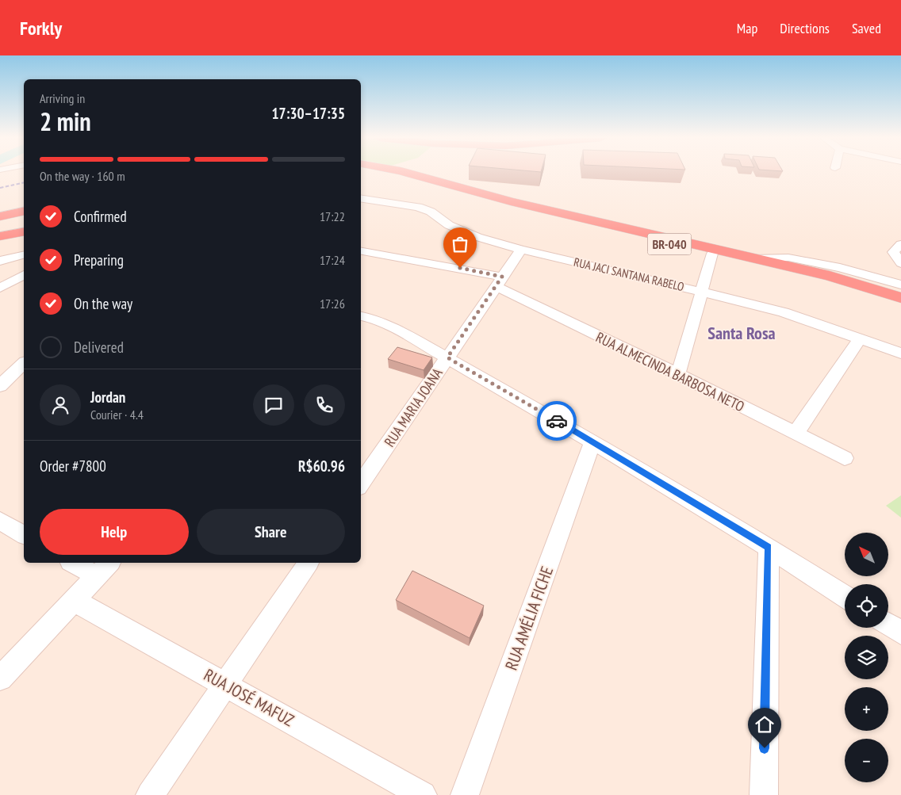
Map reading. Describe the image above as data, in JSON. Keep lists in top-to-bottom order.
{
  "streets": {
    "highway": ["BR-040"],
    "street": [
      "RUA JACI SANTANA RABELO",
      "RUA ALMECINDA BARBOSA NETO",
      "RUA MARIA JOANA",
      "RUA AMÉLIA FICHE",
      "RUA JOSÉ MAFUZ"
    ]
  },
  "crossings": [
    ["RUA JACI SANTANA RABELO", "RUA MARIA JOANA"],
    ["RUA ALMECINDA BARBOSA NETO", "RUA MARIA JOANA"]
  ],
  "districts": ["Santa Rosa"],
  "north": "top left",
  "page": {
    "header": "Forkly",
    "nav": ["Map", "Directions", "Saved"],
    "heading": ["2 min", "Arriving in", "17:30–17:35"],
    "panel": [
      "Jordan",
      "Courier · 4.4",
      "Order #7800",
      "R$60.96"
    ],
    "bar": "On the way · 160 m",
    "list": [
      ["Confirmed", "17:22"],
      ["Preparing", "17:24"],
      ["On the way", "17:26"],
      "Delivered"
    ],
    "buttons": ["Help", "Share"],
    "map_buttons": ["+", "−"]
  }
}
